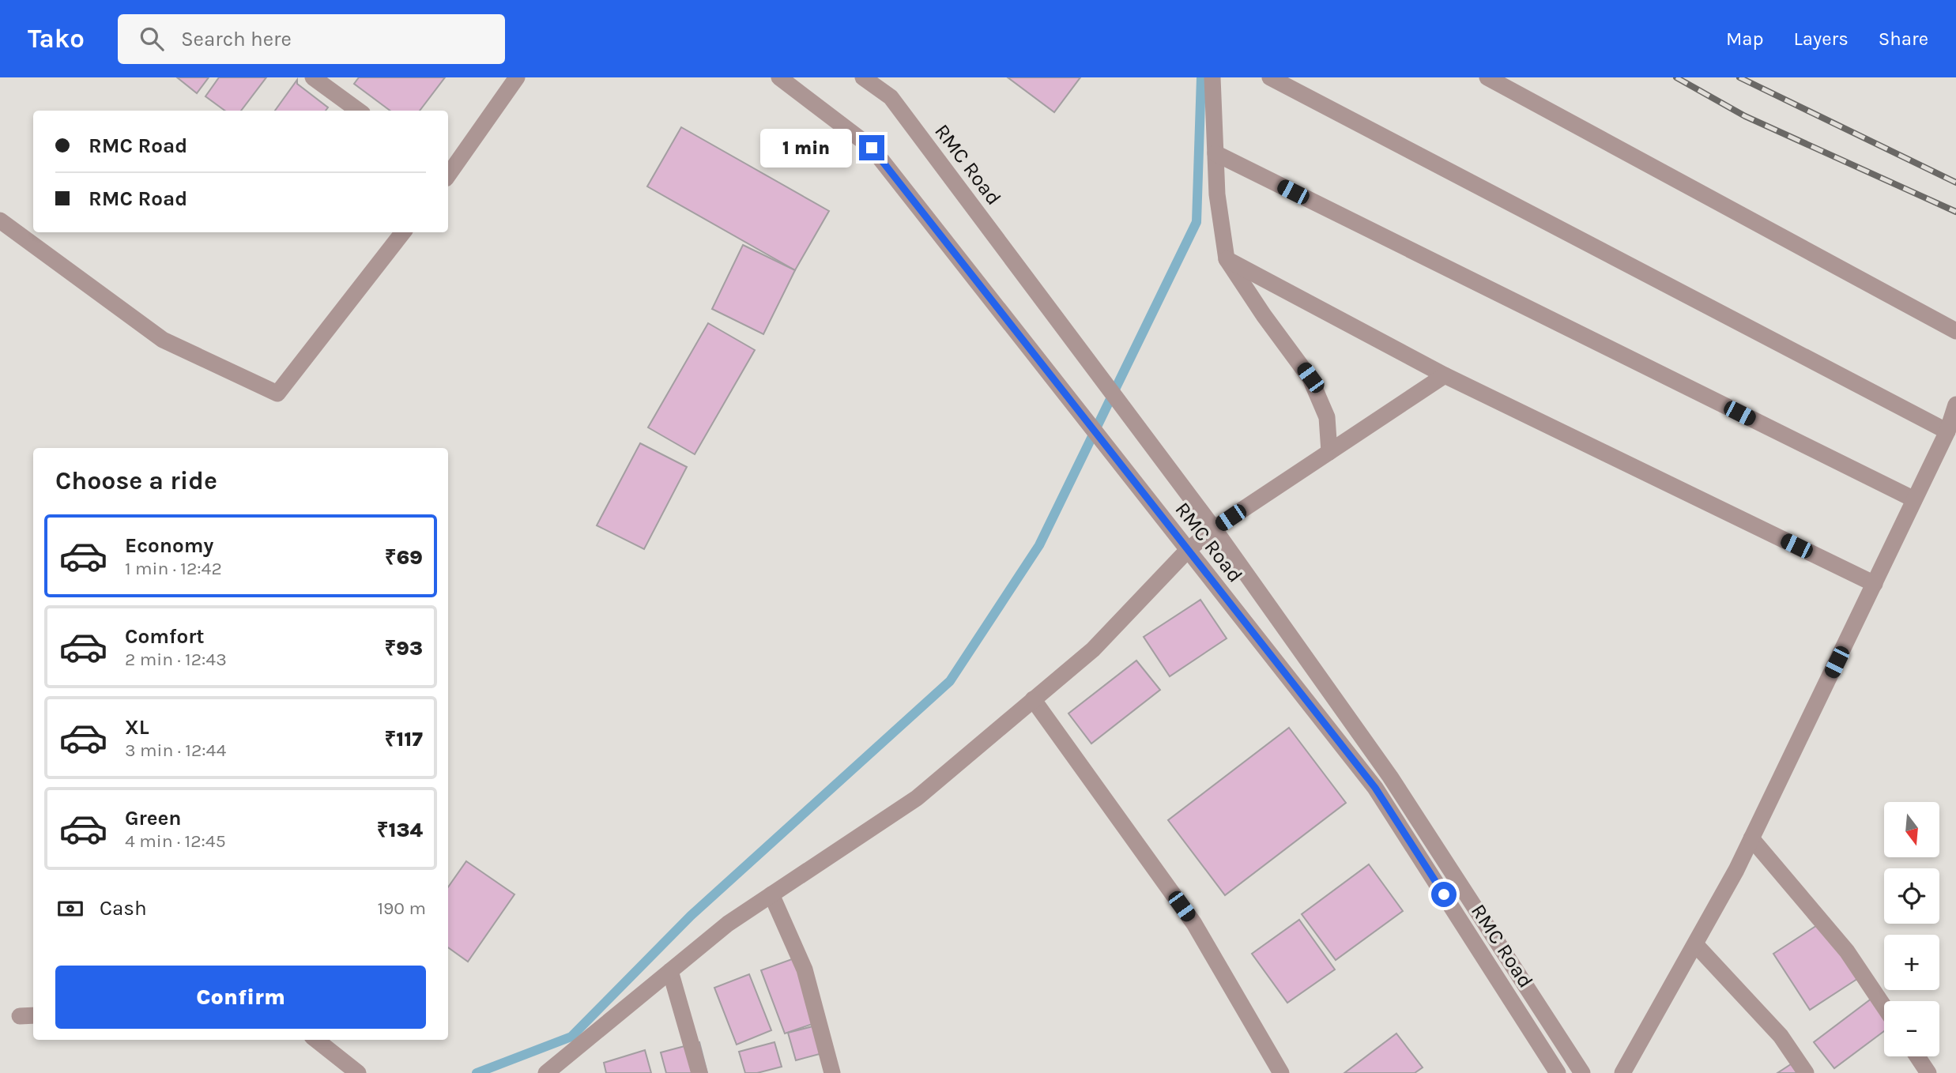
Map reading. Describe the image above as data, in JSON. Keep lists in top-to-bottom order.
{
  "streets": {
    "street": ["RMC Road"]
  },
  "north": "bottom",
  "page": {
    "header": "Tako",
    "search": "Search here",
    "nav": ["Map", "Layers", "Share"],
    "banner": ["RMC Road", "RMC Road"],
    "bubble": "1 min",
    "heading": "Choose a ride",
    "list": [
      {
        "name": "Economy",
        "note": "1 min · 12:42",
        "value": "₹69"
      },
      {
        "name": "Comfort",
        "note": "2 min · 12:43",
        "value": "₹93"
      },
      {
        "name": "XL",
        "note": "3 min · 12:44",
        "value": "₹117"
      },
      {
        "name": "Green",
        "note": "4 min · 12:45",
        "value": "₹134"
      }
    ],
    "map_buttons": ["+", "−"],
    "pay": ["Cash", "190 m"],
    "buttons": "Confirm"
  }
}
